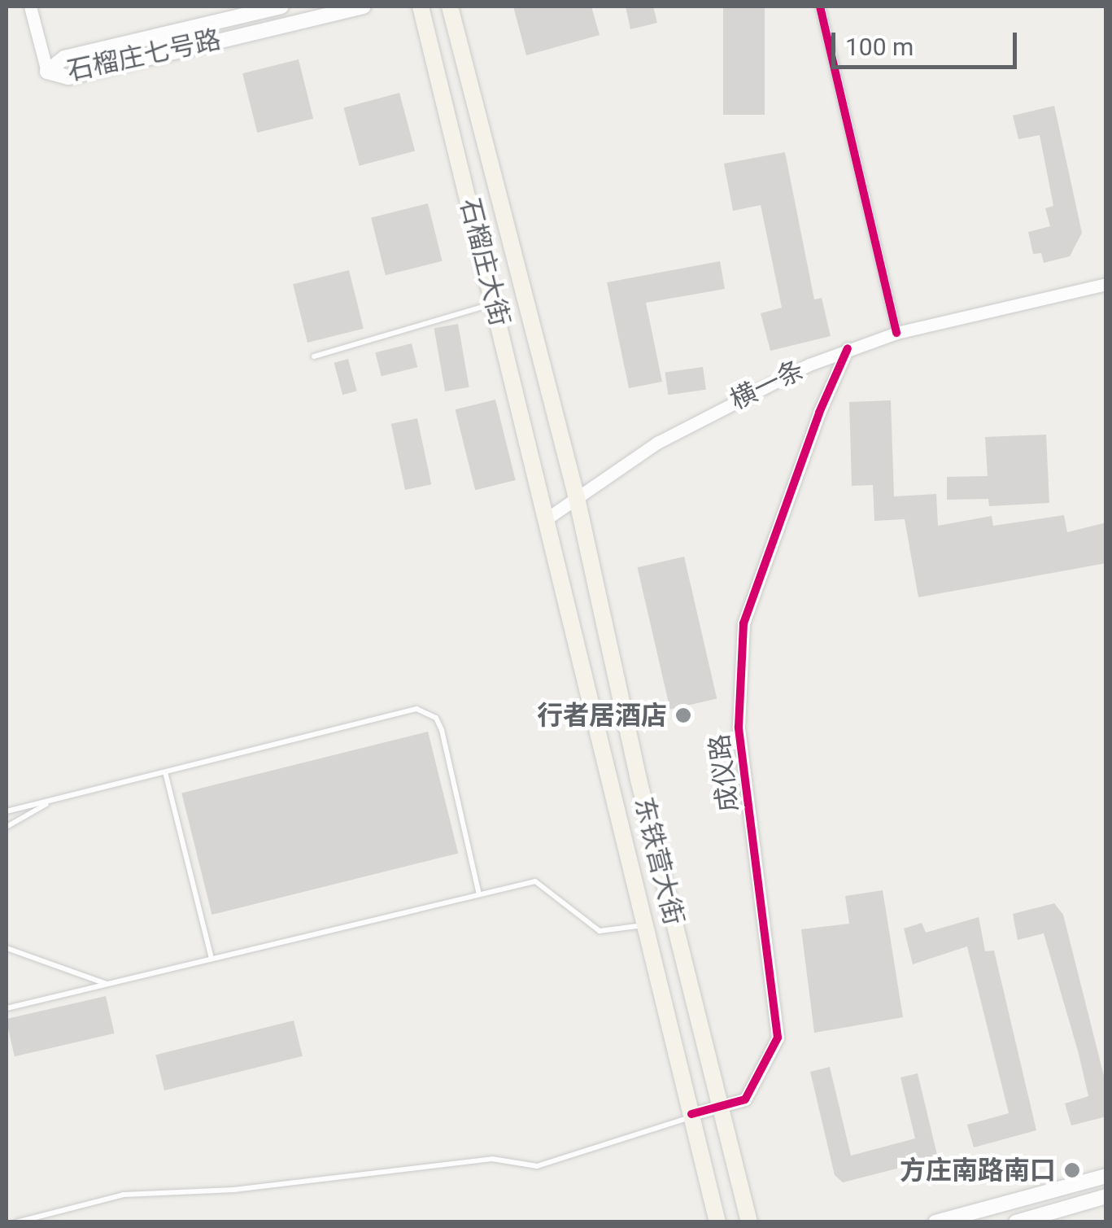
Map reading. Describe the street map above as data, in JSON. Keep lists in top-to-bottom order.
{
  "streets": {
    "main road": ["石榴庄七号路", "石榴庄大街", "东铁营大街"],
    "street": ["横一条", "成仪路"]
  },
  "crossings": [
    ["石榴庄大街", "横一条"],
    ["石榴庄大街", "东铁营大街"],
    ["横一条", "成仪路"],
    ["横一条", "东铁营大街"],
    ["成仪路", "东铁营大街"]
  ],
  "places": ["行者居酒店", "方庄南路南口"],
  "scale_bar": "100 m"
}
